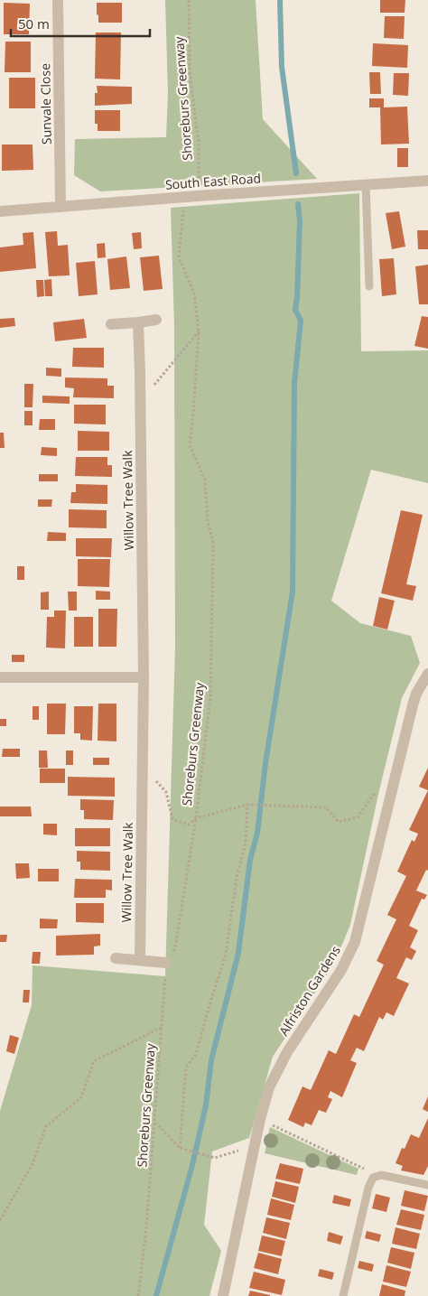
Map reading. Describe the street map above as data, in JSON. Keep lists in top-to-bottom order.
{
  "streets": {
    "street": [
      "Sunvale Close",
      "South East Road",
      "Willow Tree Walk",
      "Alfriston Gardens"
    ],
    "path": ["Shoreburs Greenway"]
  },
  "crossings": [
    ["Shoreburs Greenway", "South East Road"],
    ["Sunvale Close", "South East Road"]
  ],
  "scale_bar": "50 m"
}
